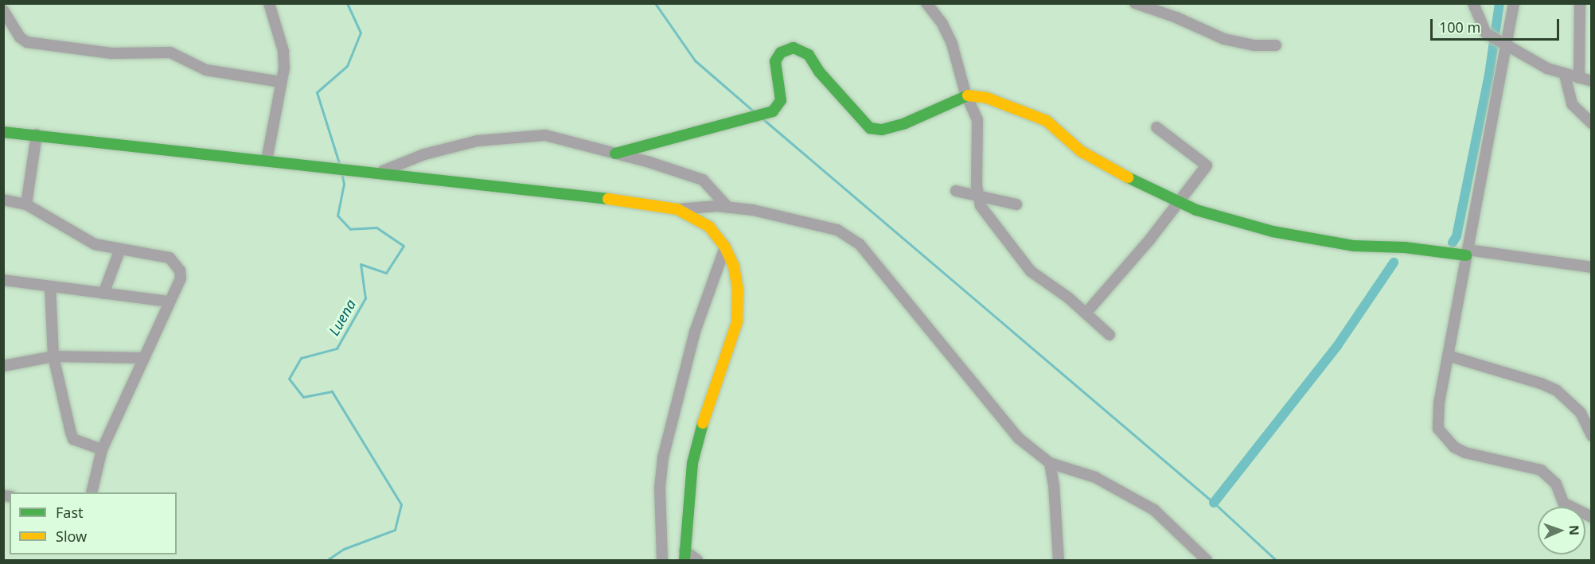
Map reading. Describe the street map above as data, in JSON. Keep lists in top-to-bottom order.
{
  "water": ["Luena"],
  "legend": ["Fast", "Slow"],
  "scale_bar": "100 m",
  "north": "right"
}
